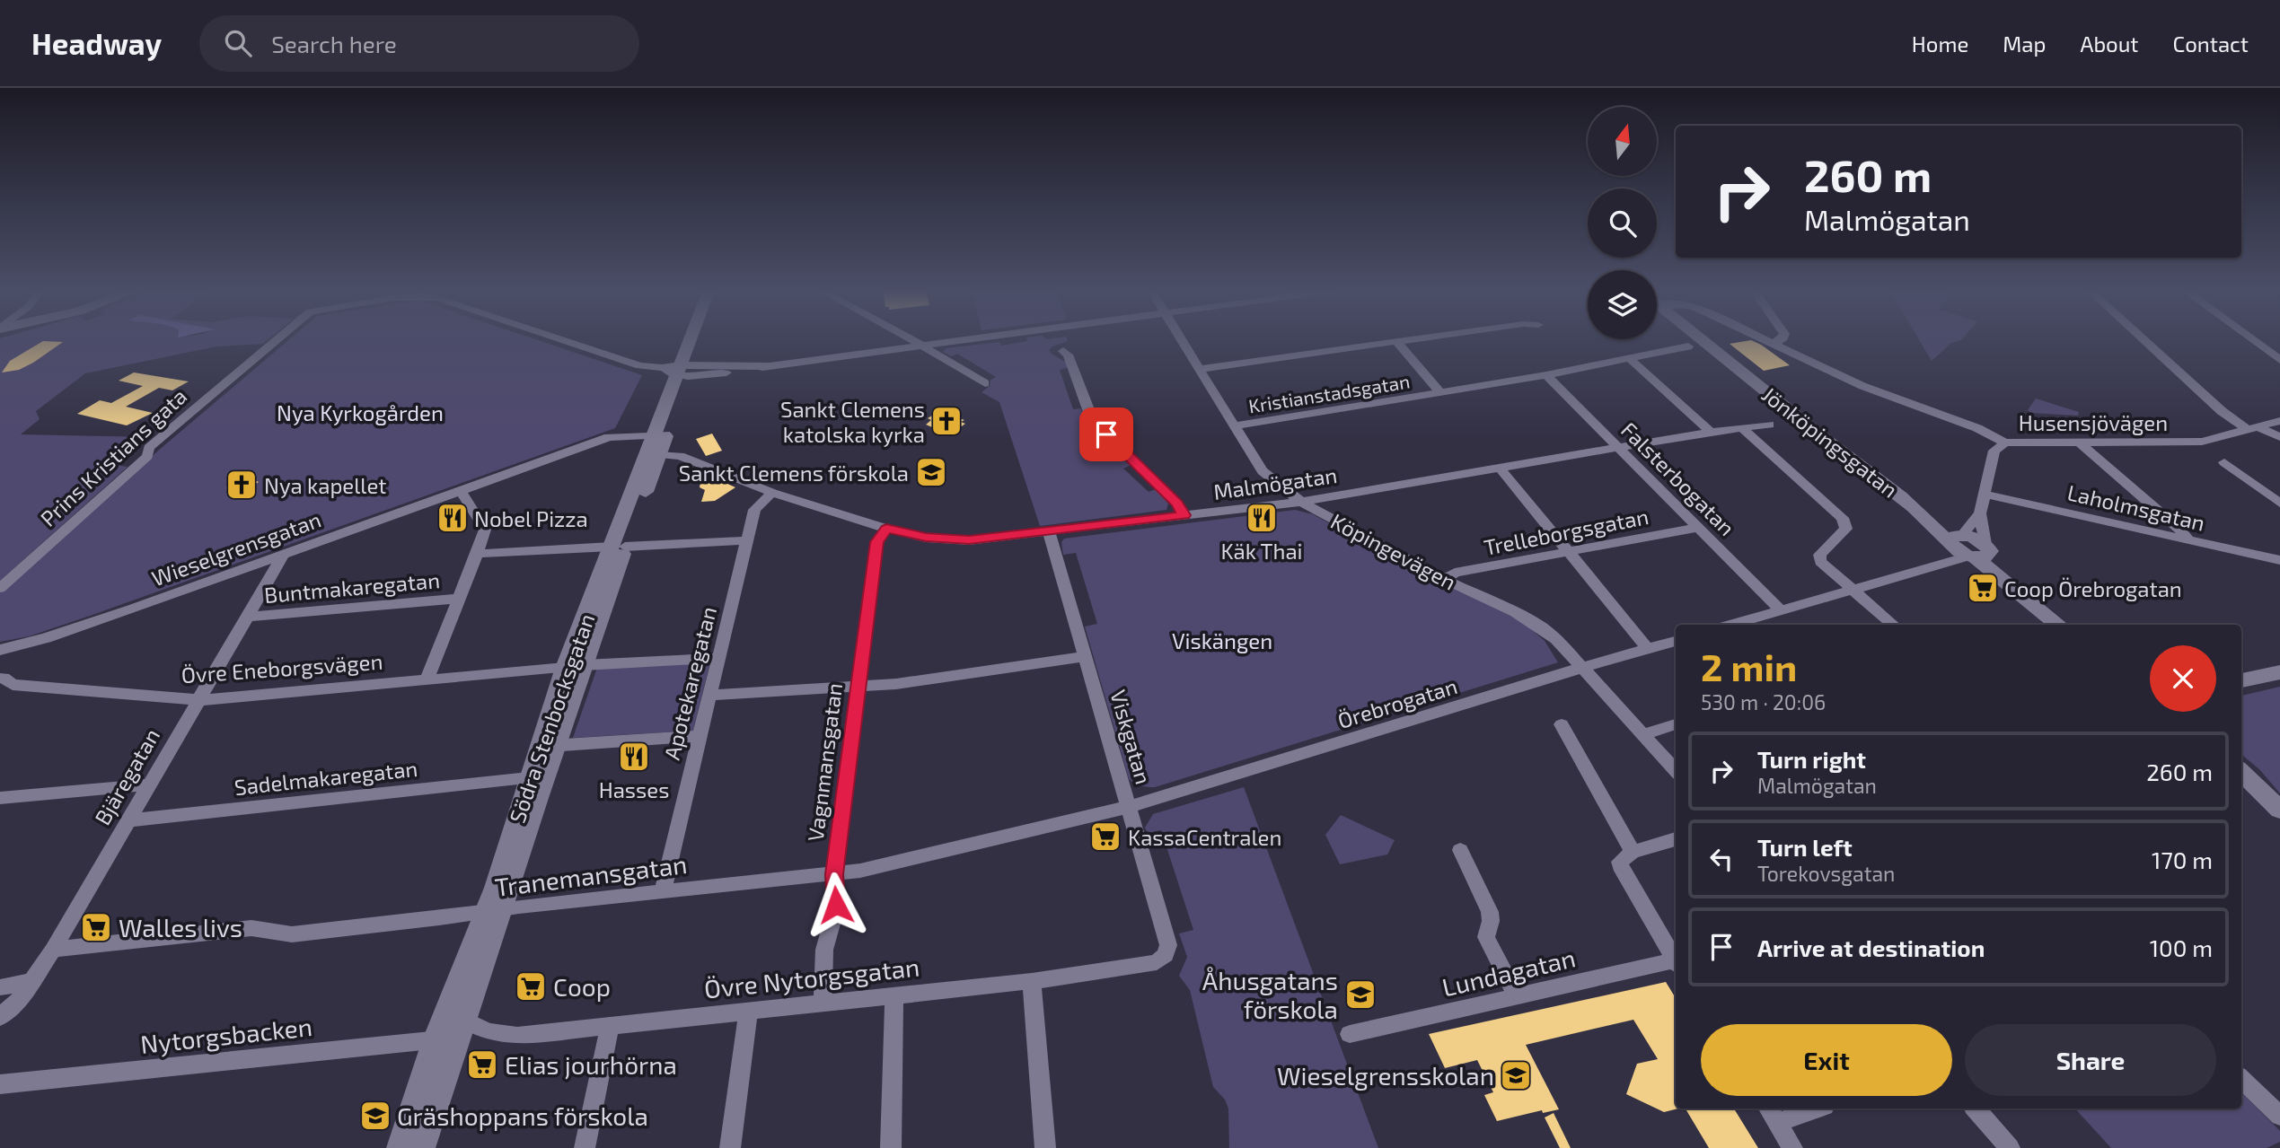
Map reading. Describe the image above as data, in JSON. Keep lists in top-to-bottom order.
{
  "streets": {
    "main road": ["Jönköpingsgatan", "Södra Stenbocksgatan"],
    "street": [
      "Kristianstadsgatan",
      "Husensjövägen",
      "Prins Kristians gata",
      "Falsterbogatan",
      "Malmögatan",
      "Laholmsgatan",
      "Trelleborgsgatan",
      "Wieselgrensgatan",
      "Köpingevägen",
      "Buntmakaregatan",
      "Övre Eneborgsvägen",
      "Apotekaregatan",
      "Örebrogatan",
      "Viskgatan",
      "Vagnmansgatan",
      "Bjäregatan",
      "Sadelmakaregatan",
      "Tranemansgatan",
      "Lundagatan",
      "Övre Nytorgsgatan",
      "Nytorgsbacken"
    ]
  },
  "crossings": [
    ["Kristianstadsgatan", "Falsterbogatan"],
    ["Kristianstadsgatan", "Köpingevägen"],
    ["Prins Kristians gata", "Södra Stenbocksgatan"],
    ["Falsterbogatan", "Malmögatan"],
    ["Falsterbogatan", "Trelleborgsgatan"],
    ["Malmögatan", "Köpingevägen"],
    ["Malmögatan", "Apotekaregatan"],
    ["Malmögatan", "Södra Stenbocksgatan"],
    ["Malmögatan", "Viskgatan"],
    ["Malmögatan", "Vagnmansgatan"],
    ["Trelleborgsgatan", "Köpingevägen"],
    ["Wieselgrensgatan", "Södra Stenbocksgatan"],
    ["Wieselgrensgatan", "Bjäregatan"],
    ["Köpingevägen", "Örebrogatan"],
    ["Buntmakaregatan", "Bjäregatan"],
    ["Övre Eneborgsvägen", "Apotekaregatan"],
    ["Övre Eneborgsvägen", "Södra Stenbocksgatan"],
    ["Övre Eneborgsvägen", "Bjäregatan"],
    ["Apotekaregatan", "Tranemansgatan"],
    ["Örebrogatan", "Viskgatan"],
    ["Örebrogatan", "Tranemansgatan"],
    ["Södra Stenbocksgatan", "Sadelmakaregatan"],
    ["Södra Stenbocksgatan", "Tranemansgatan"],
    ["Södra Stenbocksgatan", "Övre Nytorgsgatan"],
    ["Södra Stenbocksgatan", "Nytorgsbacken"],
    ["Viskgatan", "Tranemansgatan"],
    ["Viskgatan", "Övre Nytorgsgatan"],
    ["Vagnmansgatan", "Tranemansgatan"],
    ["Vagnmansgatan", "Övre Nytorgsgatan"],
    ["Bjäregatan", "Sadelmakaregatan"],
    ["Bjäregatan", "Tranemansgatan"],
    ["Övre Nytorgsgatan", "Nytorgsbacken"]
  ],
  "parks": ["Nya Kyrkogården", "Viskängen"],
  "places": {
    "church": ["Sankt Clemens katolska kyrka", "Nya kapellet"],
    "school or university": [
      "Sankt Clemens förskola",
      "Åhusgatans förskola",
      "Wieselgrensskolan",
      "Gräshoppans förskola"
    ],
    "restaurant": ["Nobel Pizza", "Käk Thai", "Hasses"],
    "supermarket": [
      "Coop Örebrogatan",
      "KassaCentralen",
      "Walles livs",
      "Coop",
      "Elias jourhörna"
    ]
  },
  "north": "top",
  "page": {
    "header": "Headway",
    "search": "Search here",
    "nav": [
      "Home",
      "Map",
      "About",
      "Contact"
    ],
    "turn": ["260 m", "Malmögatan"],
    "heading": ["2 min", "530 m · 20:06"],
    "list": [
      {
        "name": "Turn right",
        "note": "Malmögatan",
        "value": "260 m"
      },
      {
        "name": "Turn left",
        "note": "Torekovsgatan",
        "value": "170 m"
      },
      {
        "name": "Arrive at destination",
        "value": "100 m"
      }
    ],
    "buttons": ["Exit", "Share"]
  }
}
